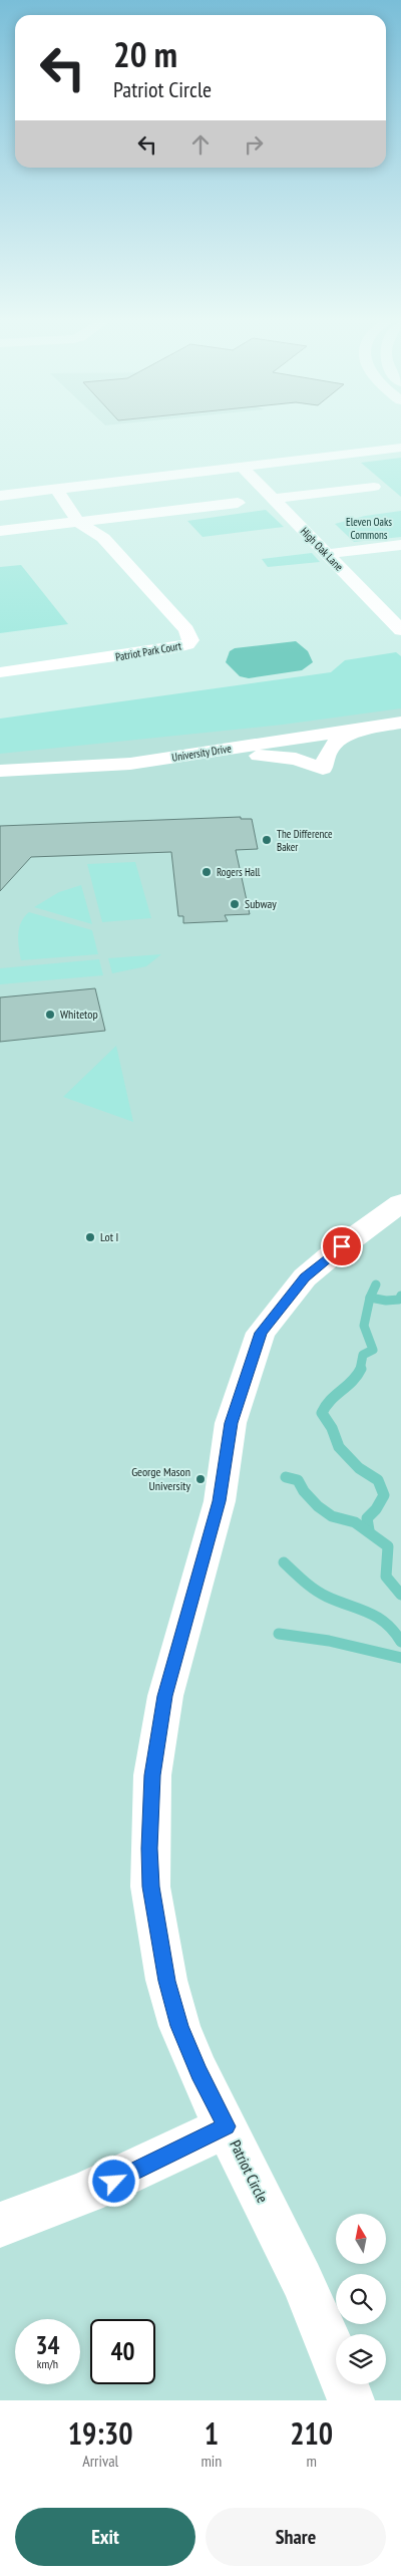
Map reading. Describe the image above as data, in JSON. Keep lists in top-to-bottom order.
{
  "streets": {
    "street": [
      "High Oak Lane",
      "Patriot Park Court",
      "University Drive",
      "Patriot Circle"
    ]
  },
  "parks": ["Eleven Oaks Commons"],
  "places": [
    "The Difference Baker",
    "Rogers Hall",
    "Subway",
    "Whitetop",
    "Lot I",
    "George Mason University"
  ],
  "north": "top",
  "page": {
    "turn": ["20 m", "Patriot Circle"],
    "speed": "34 km/h",
    "limit": "40",
    "eta": [
      "19:30",
      "Arrival",
      "1",
      "min",
      "210",
      "m"
    ],
    "buttons": ["Exit", "Share"]
  }
}
